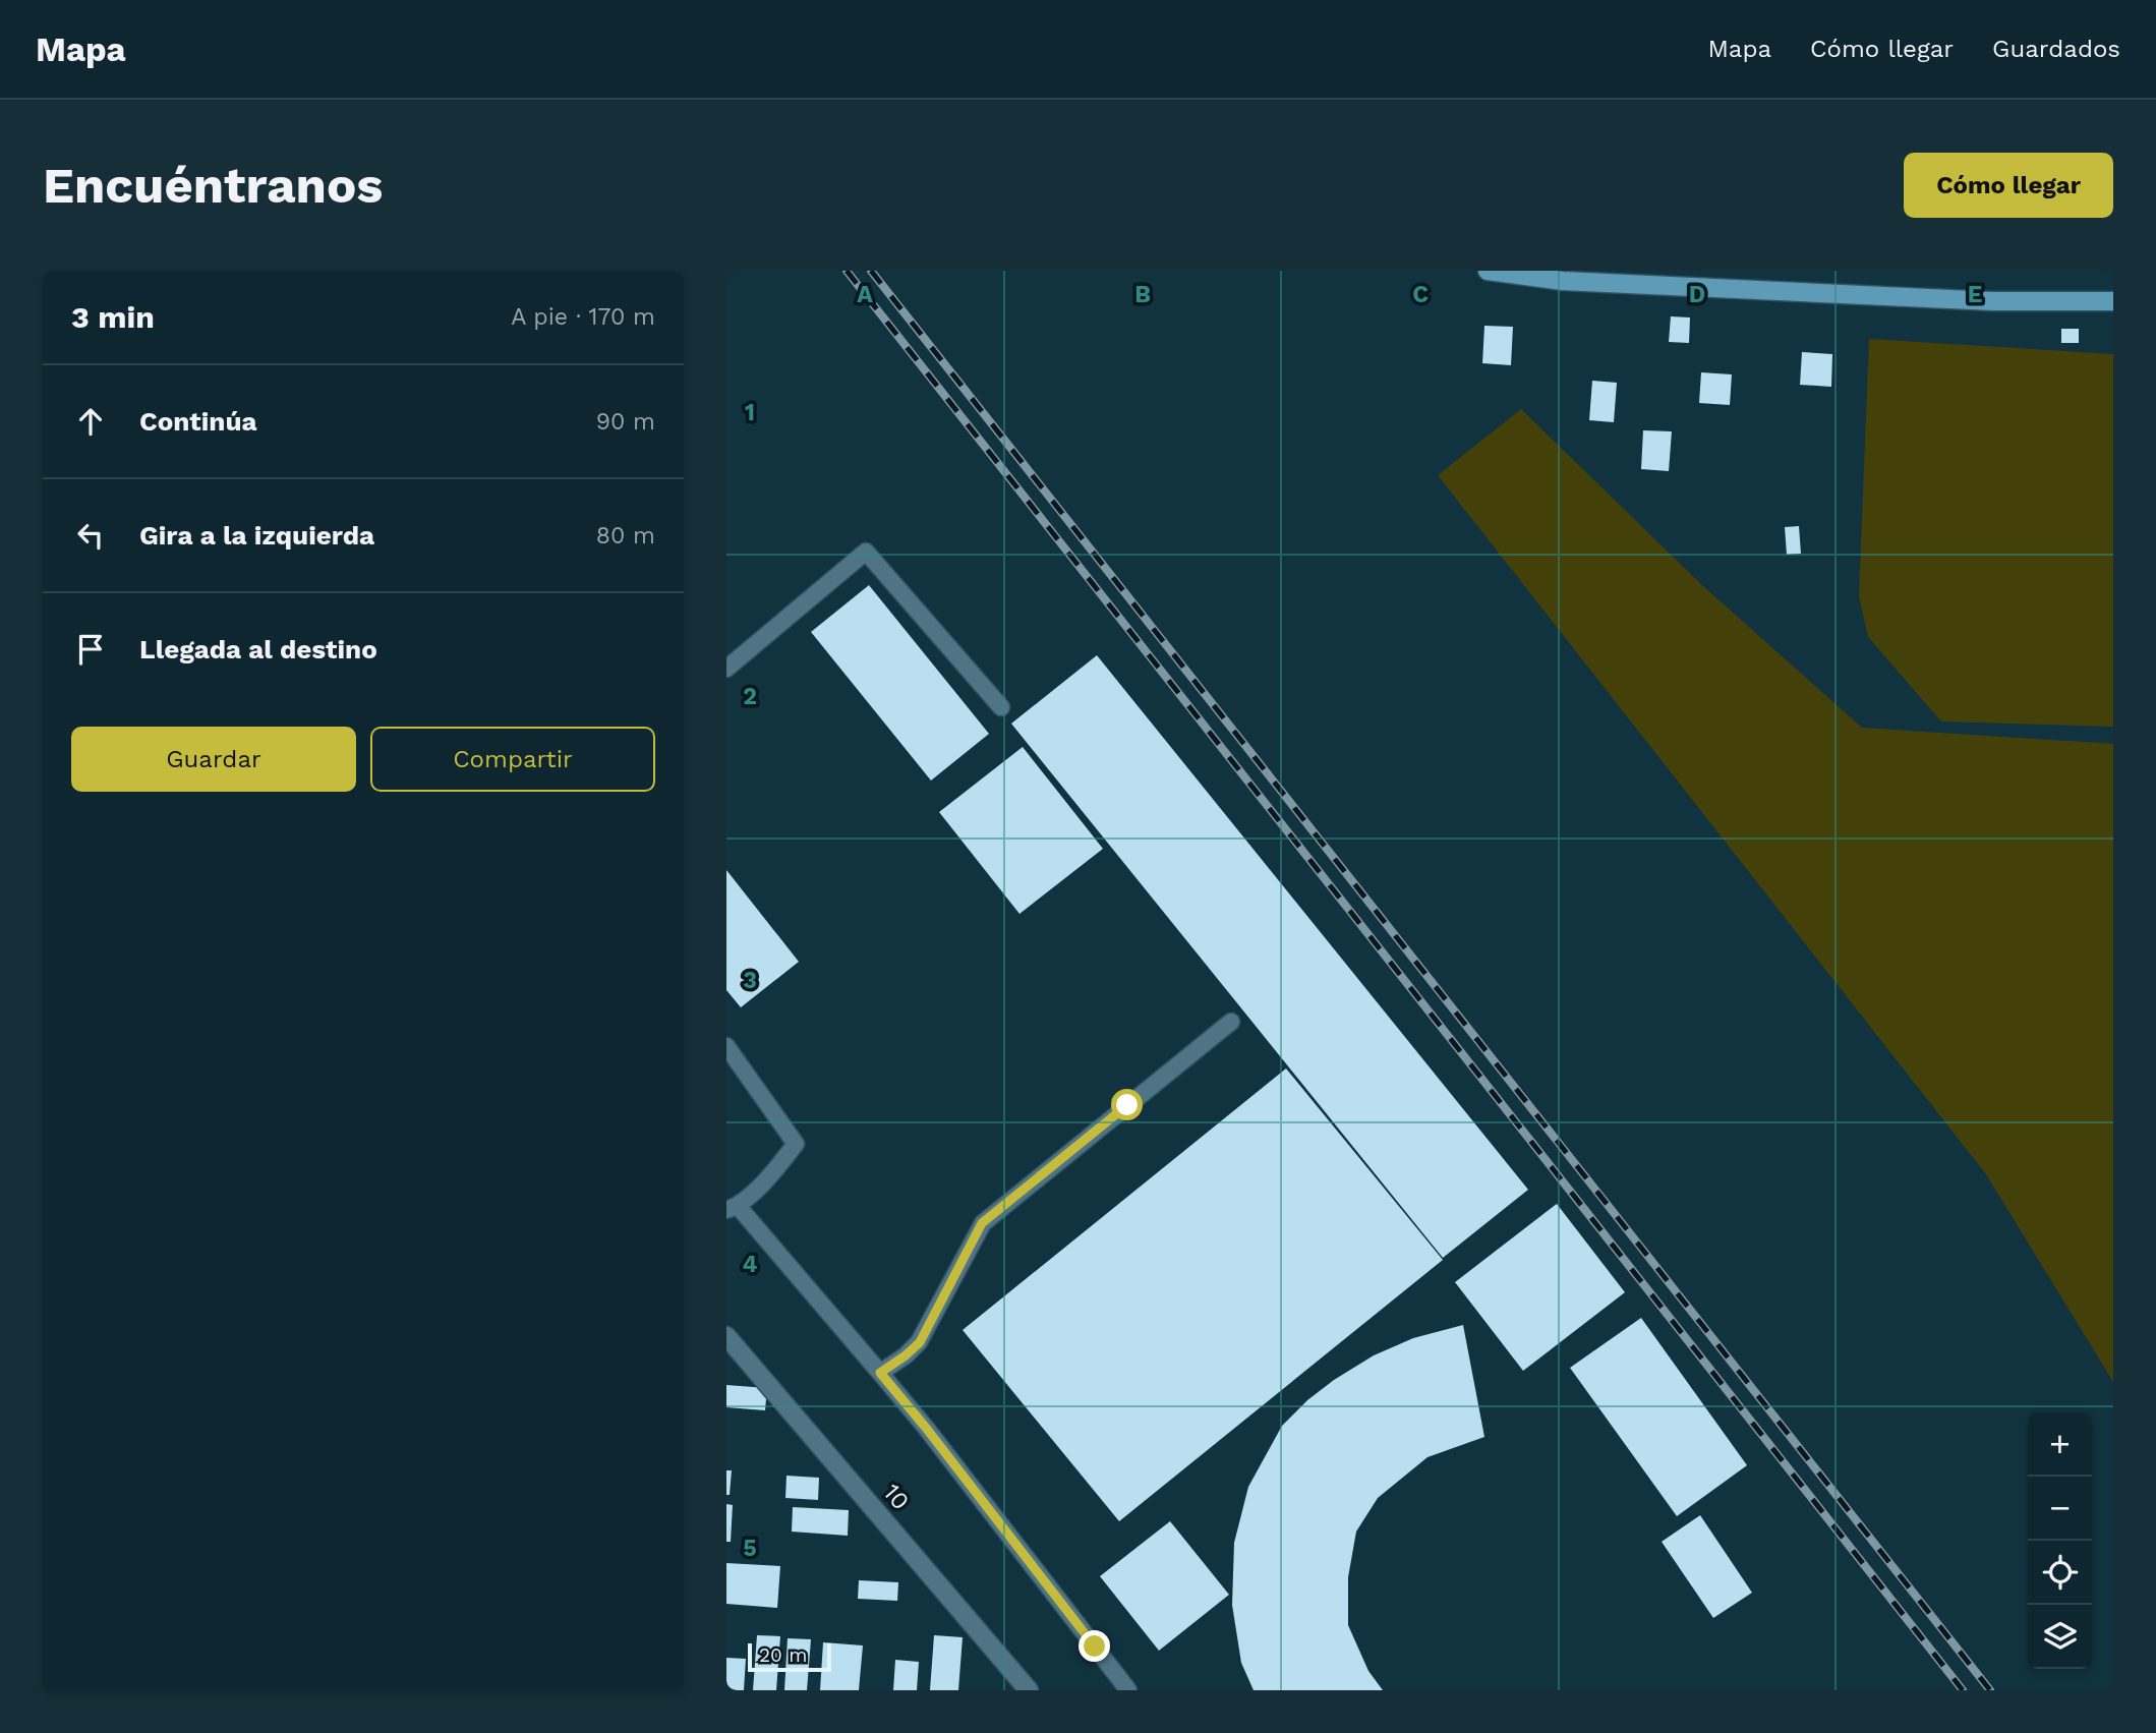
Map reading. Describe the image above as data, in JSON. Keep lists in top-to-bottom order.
{
  "streets": {
    "street": ["10"]
  },
  "scale_bar": "20 m",
  "page": {
    "header": "Mapa",
    "nav": ["Mapa", "Cómo llegar", "Guardados"],
    "buttons": [
      "Cómo llegar",
      ["Guardar", "Compartir"]
    ],
    "title": "Encuéntranos",
    "heading": ["3 min", "A pie · 170 m"],
    "list": [
      ["Continúa", "90 m"],
      ["Gira a la izquierda", "80 m"],
      "Llegada al destino"
    ],
    "map_buttons": ["+", "−"],
    "scale": "20 m"
  },
  "grid": {
    "columns": [
      "A",
      "B",
      "C",
      "D",
      "E"
    ],
    "rows": [
      "1",
      "2",
      "3",
      "4",
      "5"
    ]
  }
}
